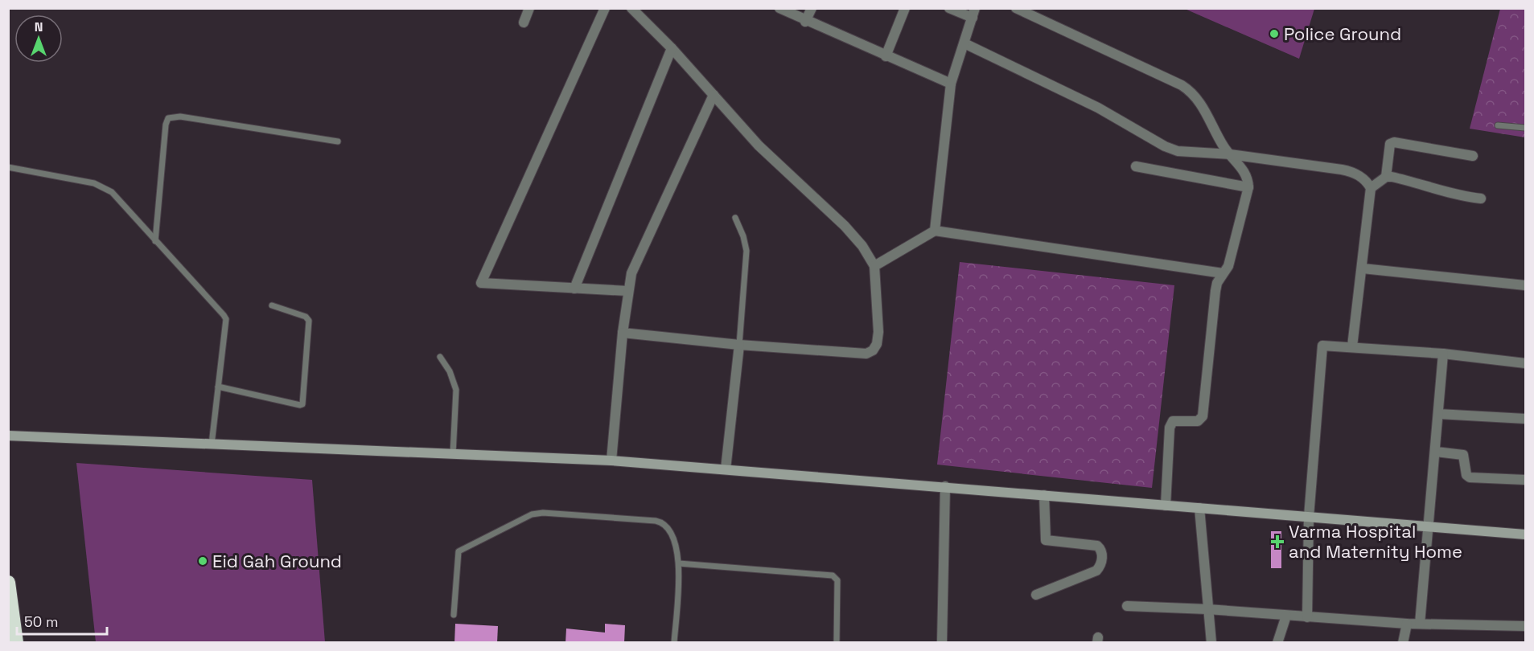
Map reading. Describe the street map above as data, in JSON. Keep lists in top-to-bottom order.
{
  "places": {
    "other": ["Police Ground", "Eid Gah Ground"],
    "health": ["Varma Hospital and Maternity Home"]
  },
  "scale_bar": "50 m",
  "north": "top"
}
